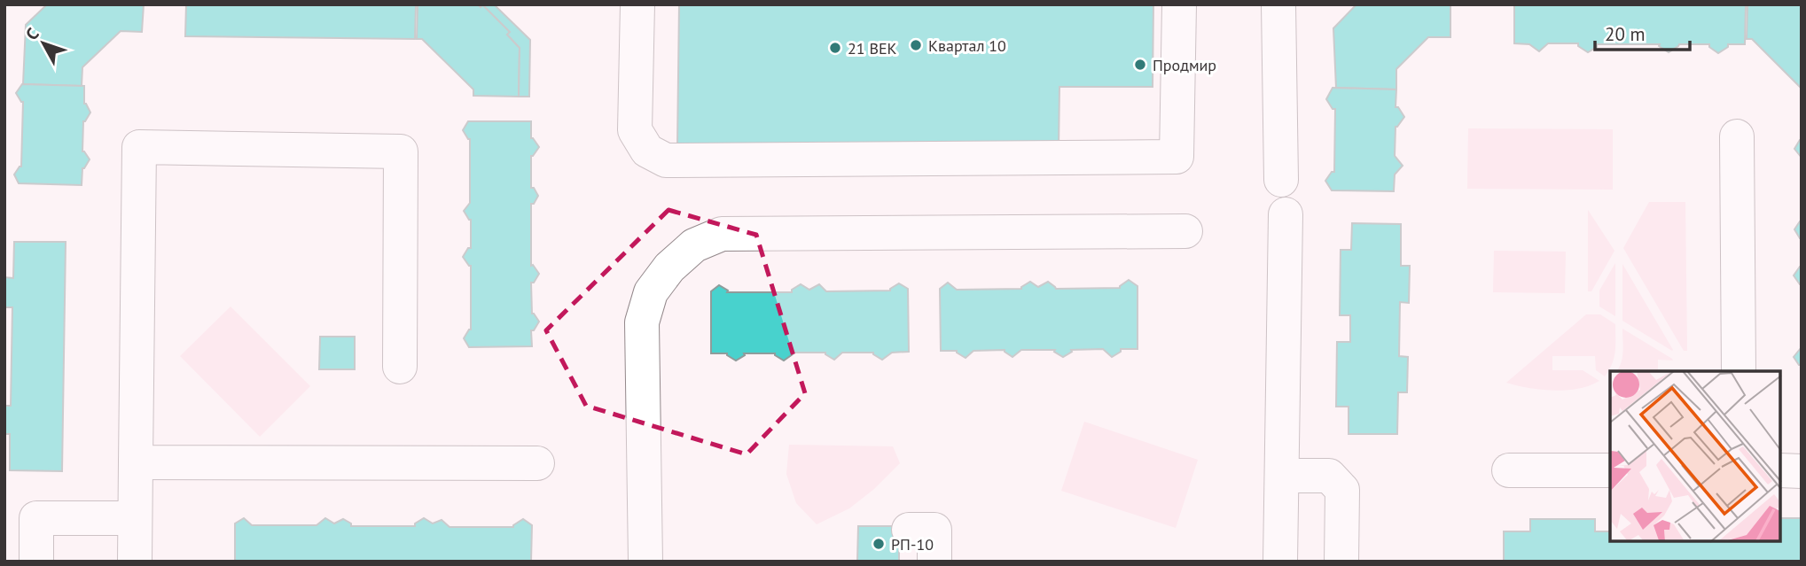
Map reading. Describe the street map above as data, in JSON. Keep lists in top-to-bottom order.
{
  "places": [
    "Квартал 10",
    "21 ВЕК",
    "Продмир",
    "РП-10"
  ],
  "scale_bar": "20 m",
  "north": "top left"
}
